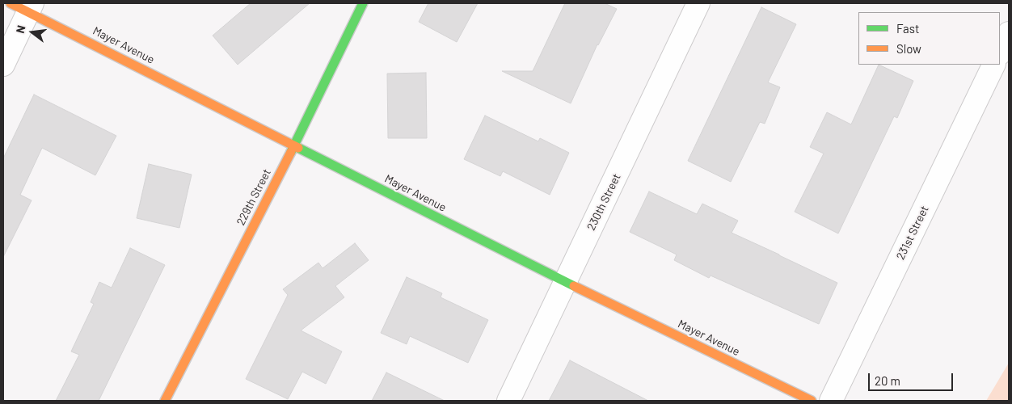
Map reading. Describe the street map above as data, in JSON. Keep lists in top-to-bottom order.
{
  "streets": {
    "street": [
      "Mayer Avenue",
      "229th Street",
      "230th Street",
      "231st Street"
    ]
  },
  "crossings": [
    ["Mayer Avenue", "229th Street"],
    ["Mayer Avenue", "230th Street"]
  ],
  "legend": ["Fast", "Slow"],
  "scale_bar": "20 m",
  "north": "left"
}
